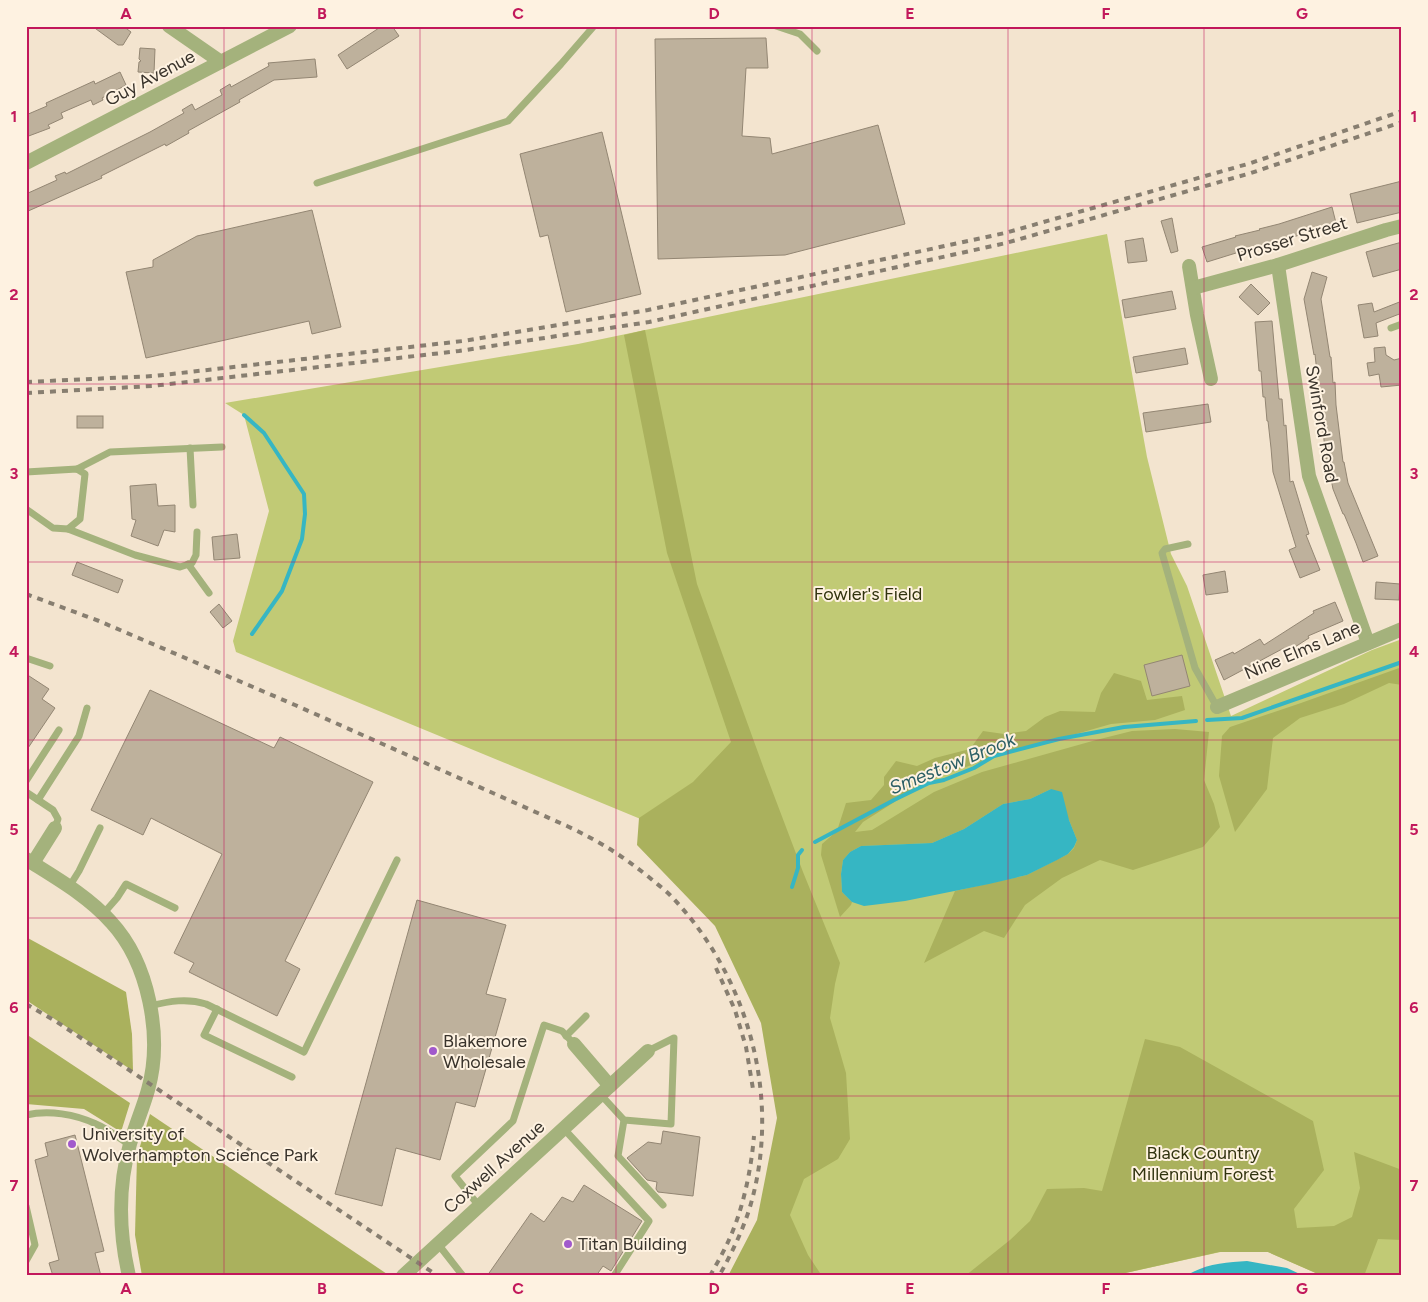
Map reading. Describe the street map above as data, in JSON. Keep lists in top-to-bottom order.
{
  "streets": {
    "street": [
      "Guy Avenue",
      "Prosser Street",
      "Swinford Road",
      "Nine Elms Lane",
      "Coxwell Avenue"
    ]
  },
  "crossings": [
    ["Prosser Street", "Swinford Road"],
    ["Swinford Road", "Nine Elms Lane"]
  ],
  "water": ["Smestow Brook"],
  "parks": ["Fowler's Field", "Black Country Millennium Forest"],
  "places": ["Blakemore Wholesale", "University of Wolverhampton Science Park", "Titan Building"],
  "grid": {
    "columns": [
      "A",
      "B",
      "C",
      "D",
      "E",
      "F",
      "G"
    ],
    "rows": [
      "1",
      "2",
      "3",
      "4",
      "5",
      "6",
      "7"
    ]
  }
}
